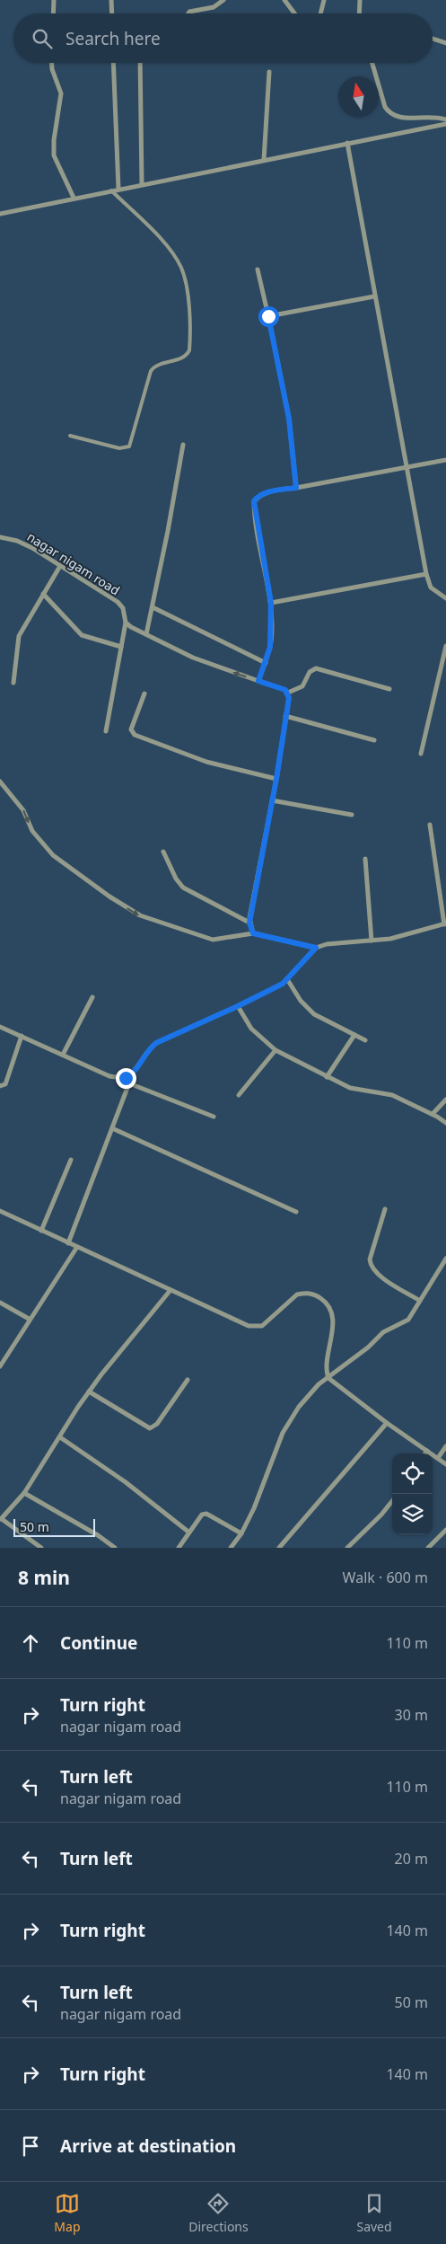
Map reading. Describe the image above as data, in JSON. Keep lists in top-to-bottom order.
{
  "streets": {
    "street": ["nagar nigam road"]
  },
  "scale_bar": "50 m",
  "north": "top",
  "page": {
    "search": "Search here",
    "scale": "50 m",
    "heading": ["8 min", "Walk · 600 m"],
    "list": [
      ["Continue", "110 m"],
      ["Turn right", "nagar nigam road", "30 m"],
      ["Turn left", "nagar nigam road", "110 m"],
      ["Turn left", "20 m"],
      ["Turn right", "140 m"],
      ["Turn left", "nagar nigam road", "50 m"],
      ["Turn right", "140 m"],
      "Arrive at destination"
    ],
    "nav": ["Map", "Directions", "Saved"]
  }
}
